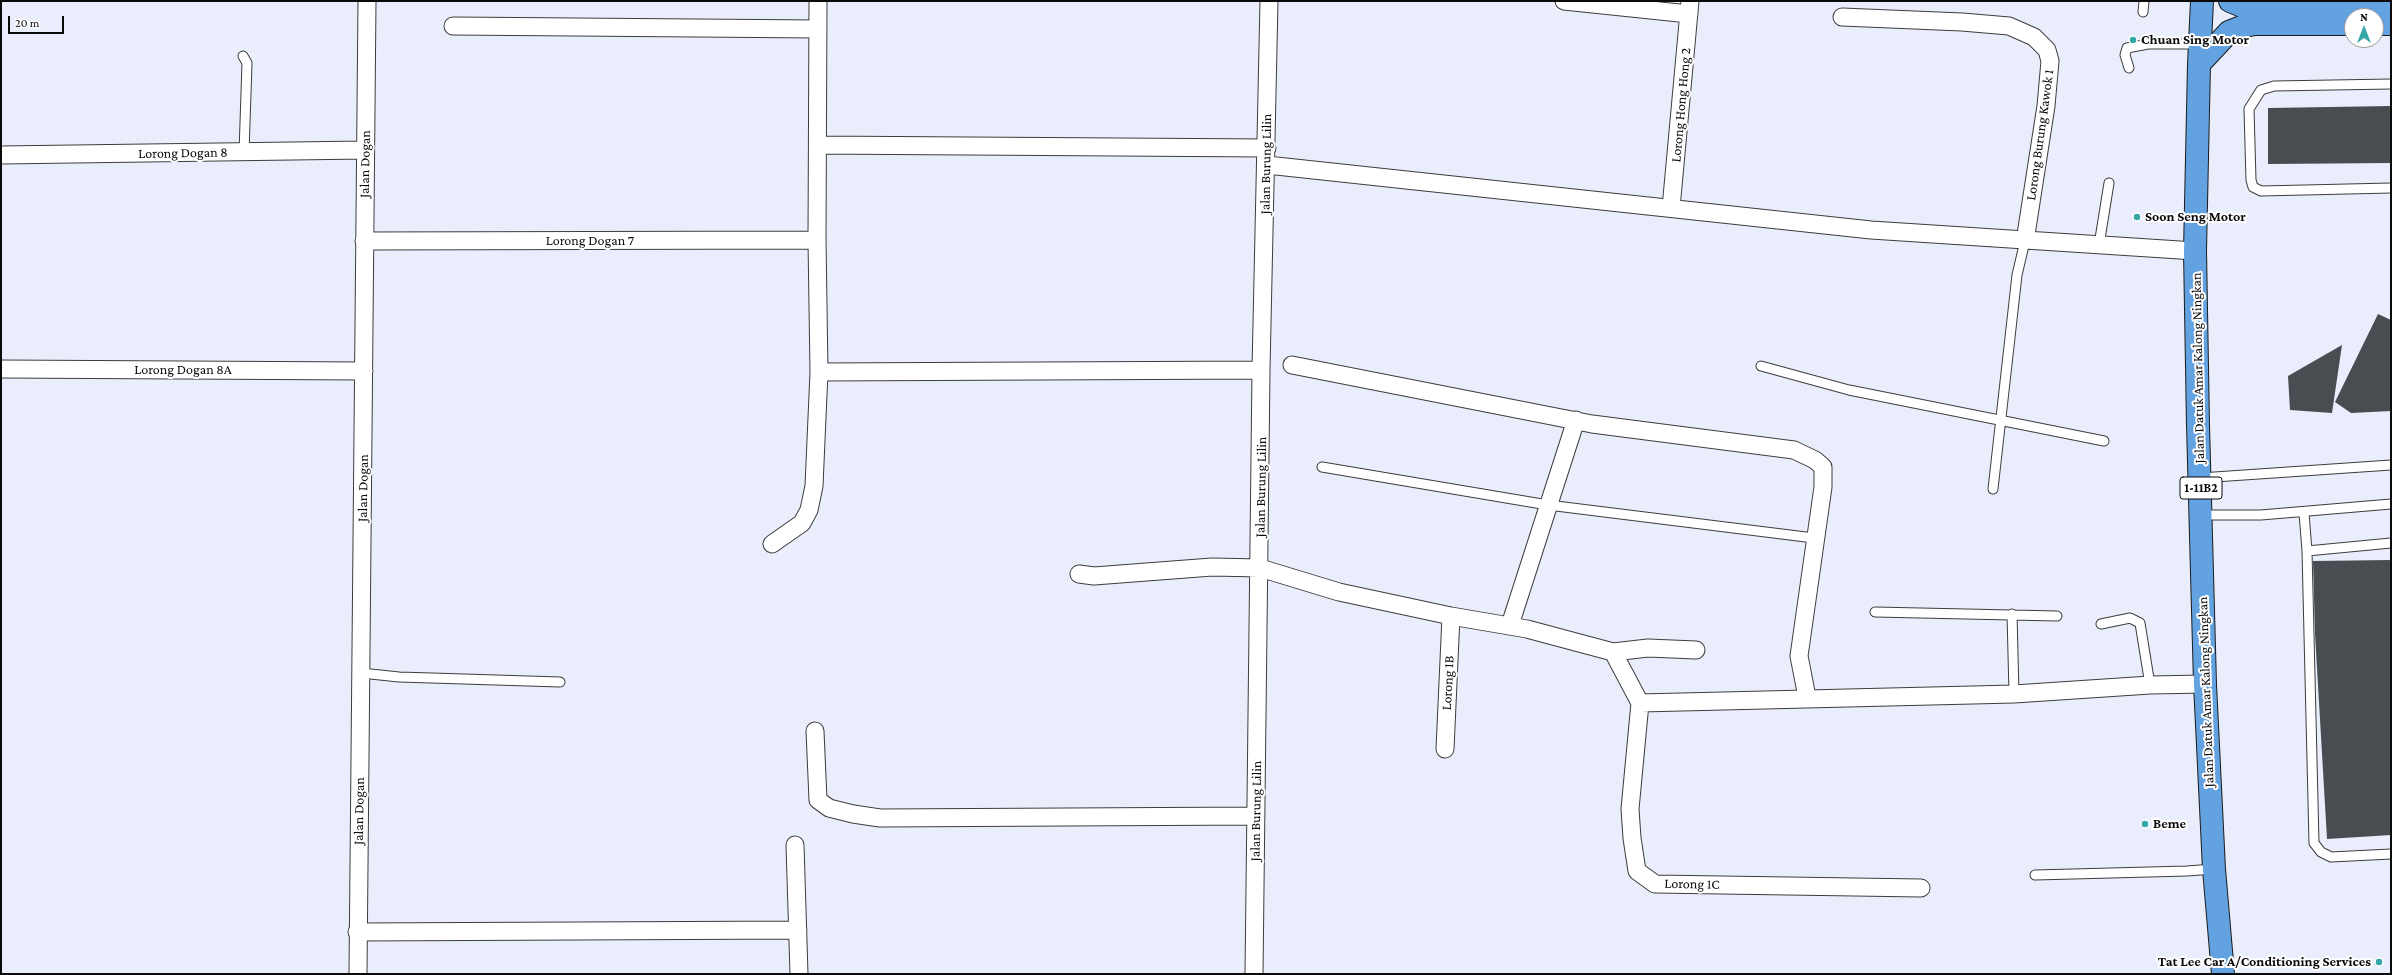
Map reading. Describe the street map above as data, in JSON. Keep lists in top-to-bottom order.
{
  "streets": {
    "highway": ["Jalan Datuk Amar Kalong Ningkan", "1-11B2"],
    "street": [
      "Lorong Hong Hong 2",
      "Lorong Burung Kawok 1",
      "Lorong Dogan 8",
      "Jalan Dogan",
      "Jalan Burung Lilin",
      "Lorong Dogan 7",
      "Lorong Dogan 8A",
      "Lorong 1B",
      "Lorong 1C"
    ]
  },
  "crossings": [
    ["Lorong Dogan 8", "Jalan Dogan"],
    ["Jalan Dogan", "Lorong Dogan 7"],
    ["Jalan Dogan", "Lorong Dogan 8A"]
  ],
  "places": [
    "Chuan Sing Motor",
    "Soon Seng Motor",
    "Beme",
    "Tat Lee Car A/Conditioning Services"
  ],
  "scale_bar": "20 m",
  "north": "top"
}
